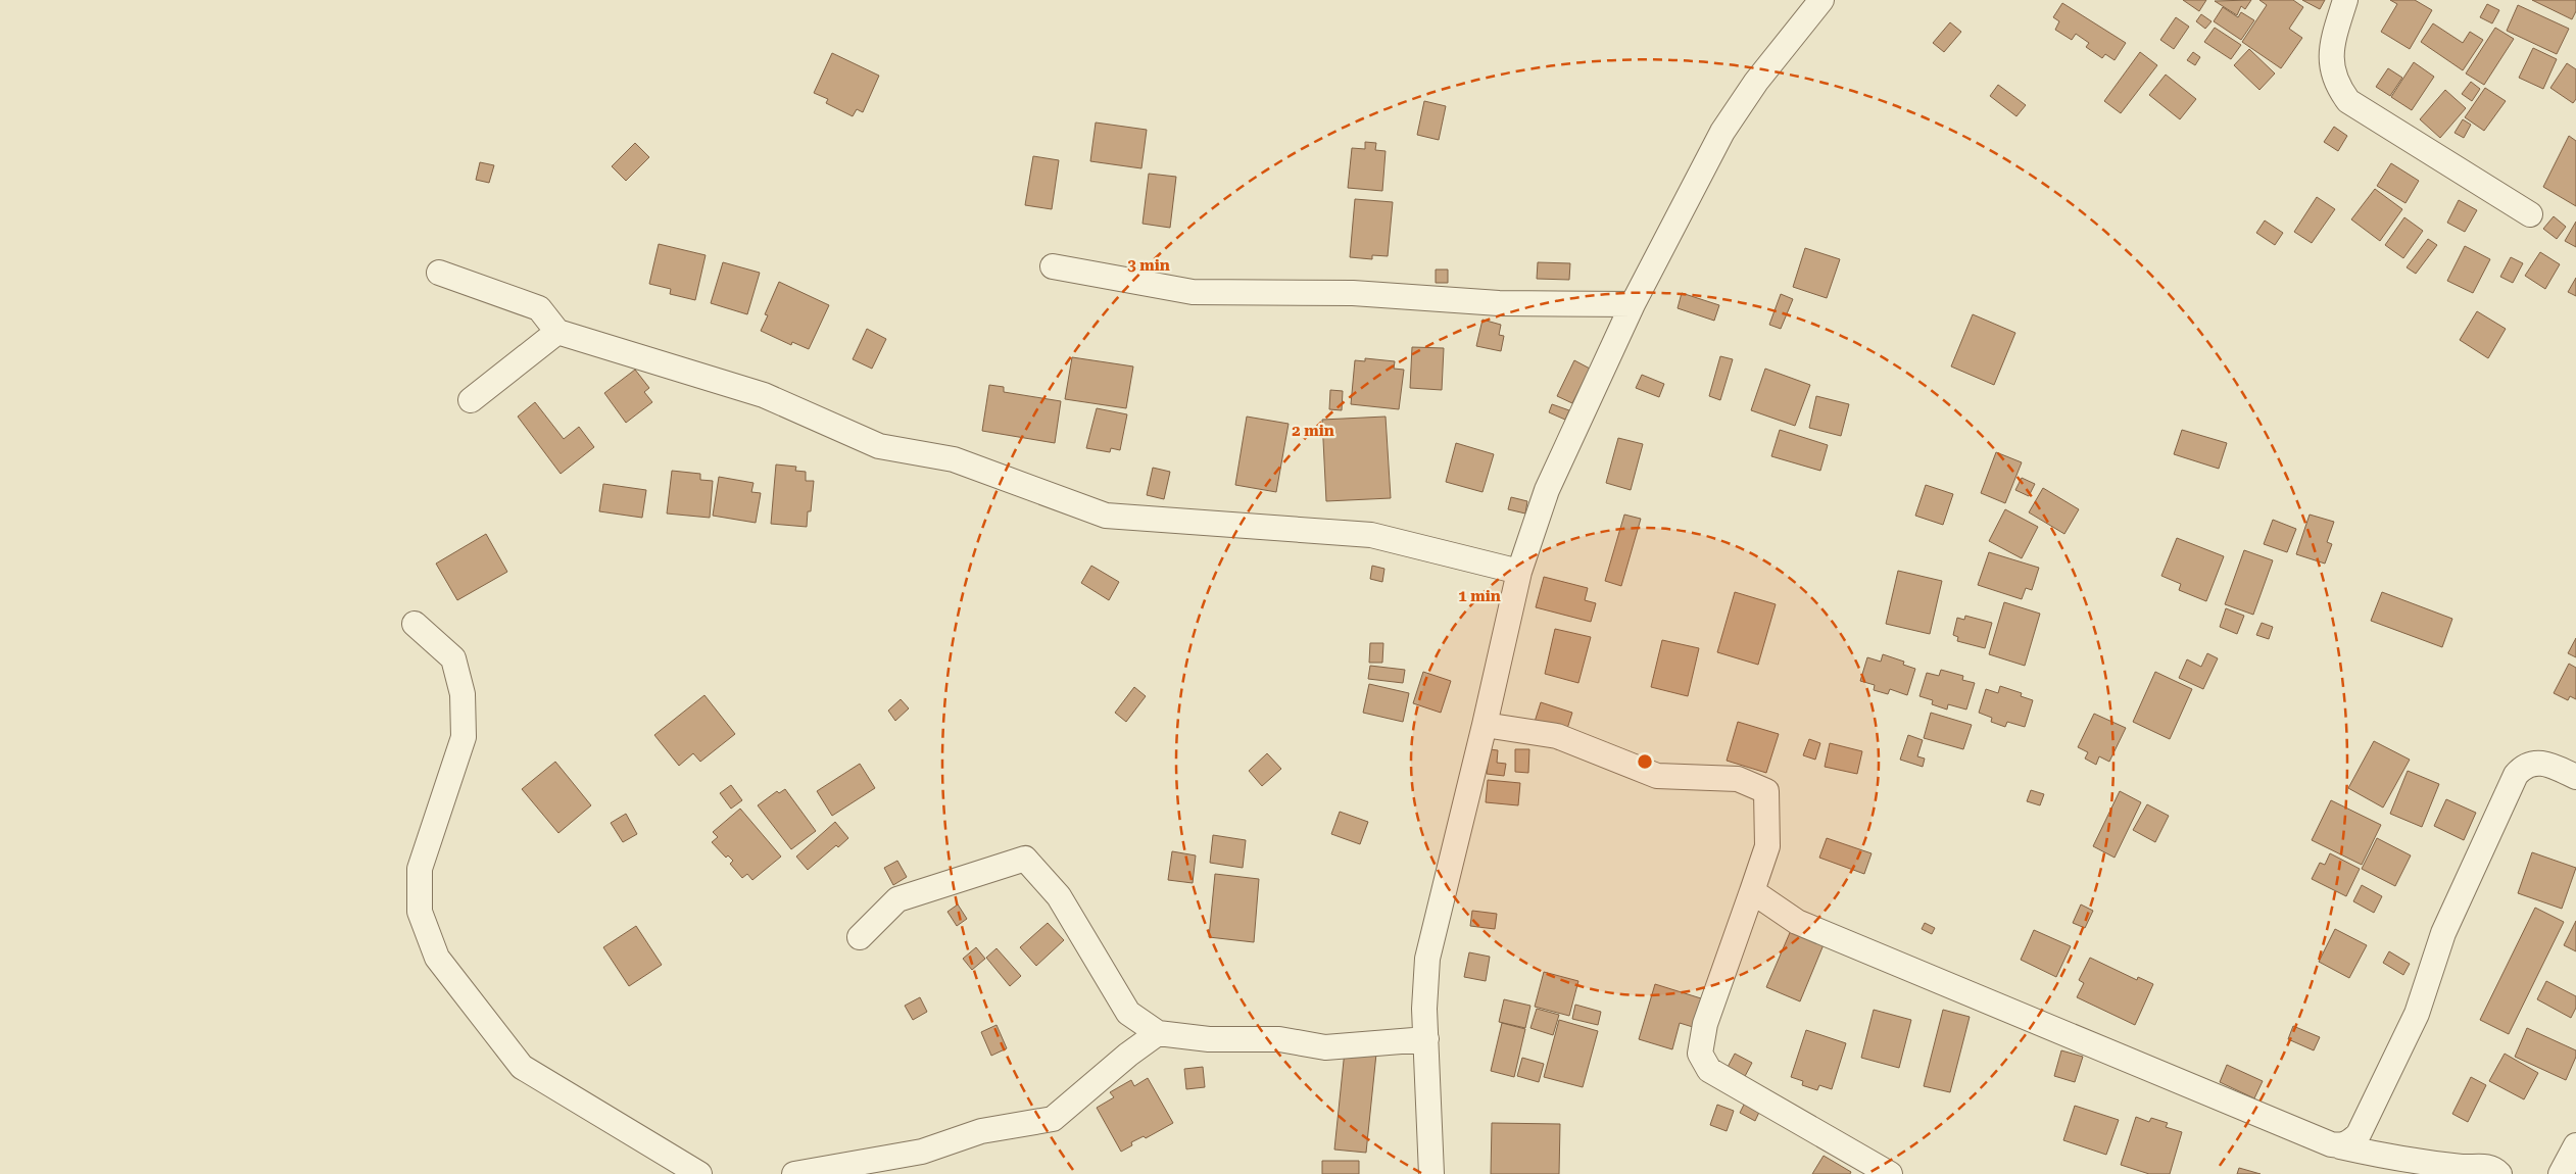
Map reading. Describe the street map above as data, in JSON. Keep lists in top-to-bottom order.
{
  "rings": ["3 min", "2 min", "1 min"]
}
